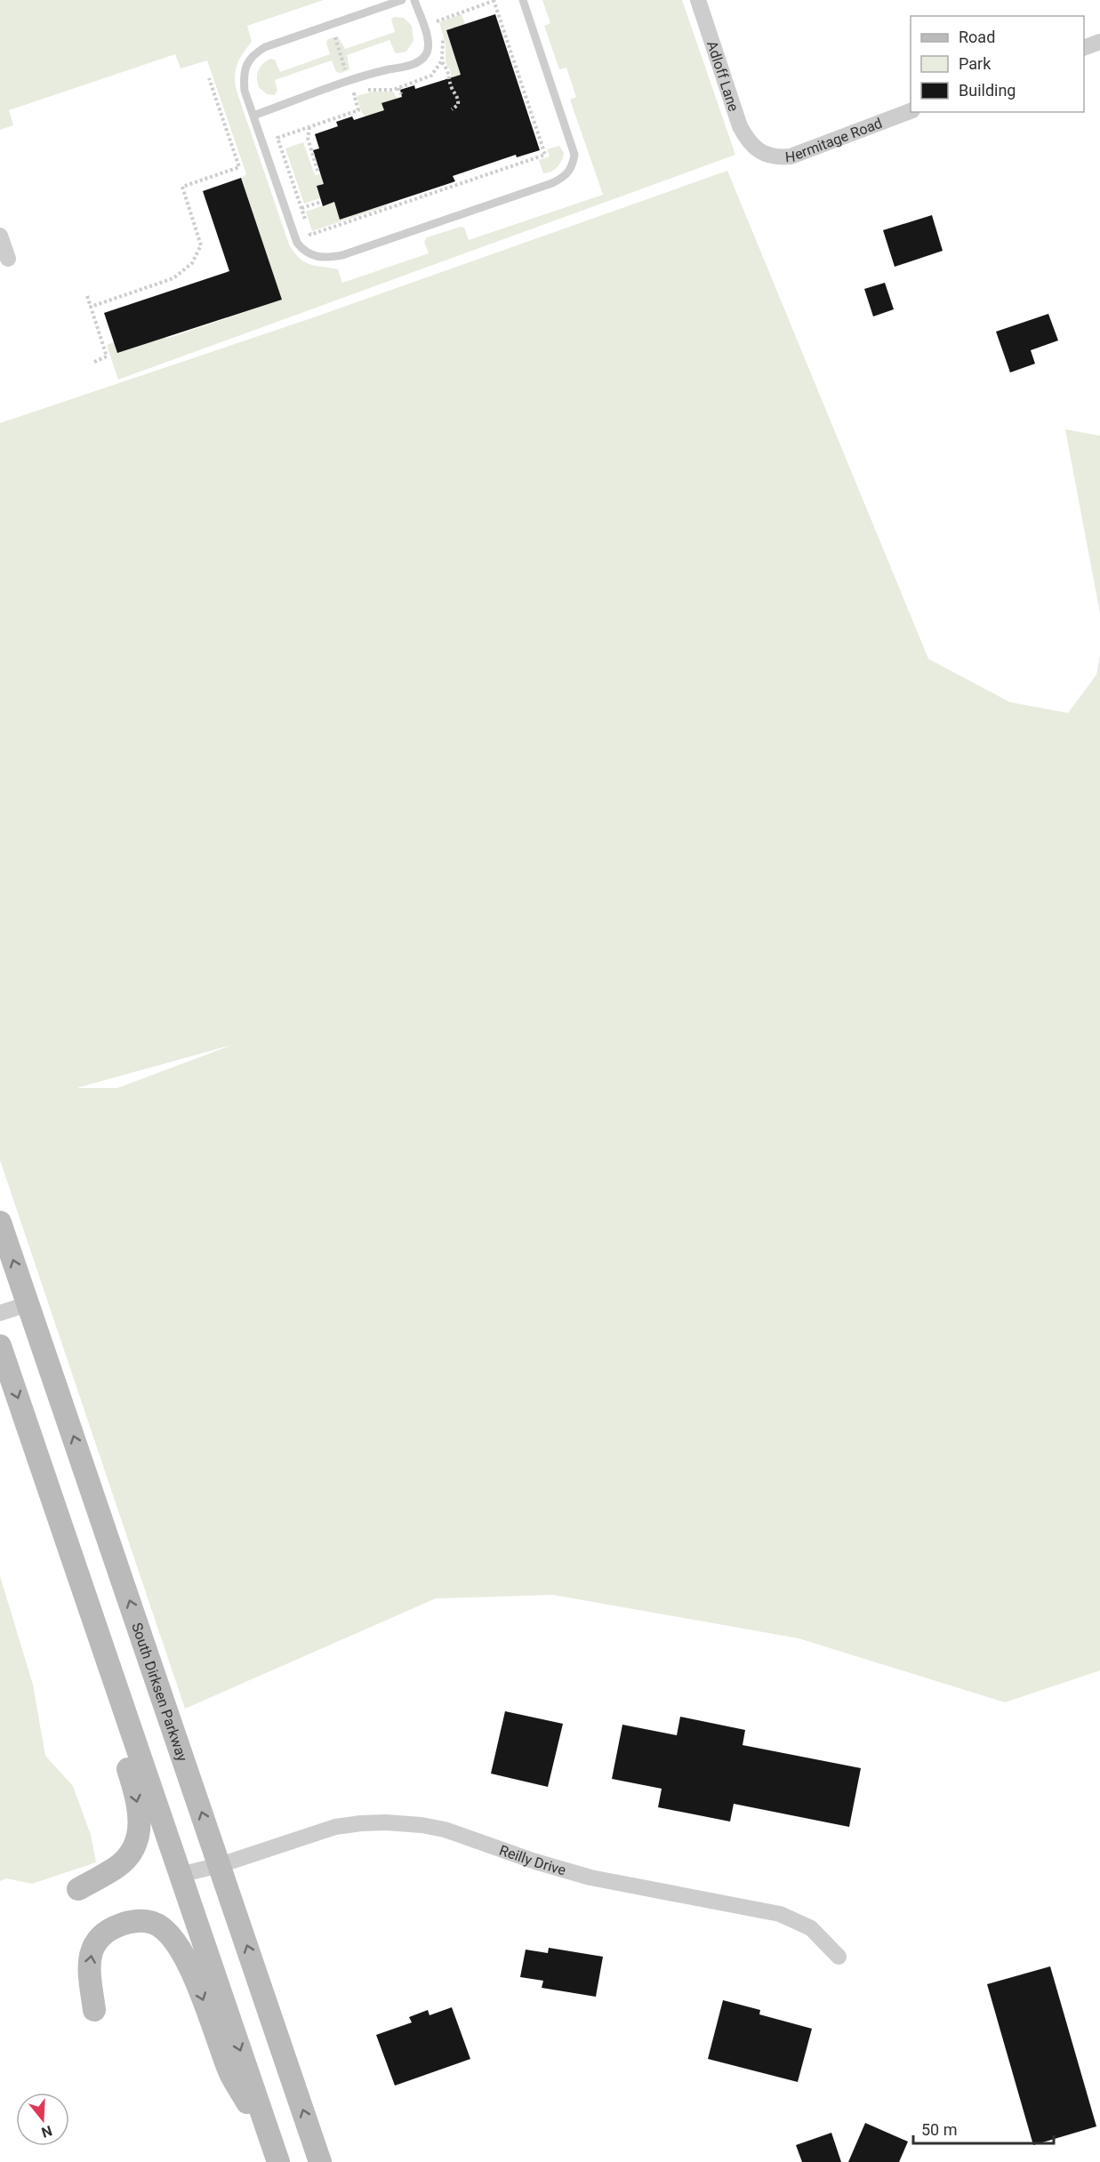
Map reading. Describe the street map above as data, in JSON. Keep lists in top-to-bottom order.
{
  "streets": {
    "main road": ["South Dirksen Parkway"],
    "street": ["Adloff Lane", "Hermitage Road", "Reilly Drive"]
  },
  "crossings": [
    ["Adloff Lane", "Hermitage Road"],
    ["South Dirksen Parkway", "Reilly Drive"]
  ],
  "legend": ["Road", "Park", "Building"],
  "scale_bar": "50 m",
  "north": "bottom"
}
